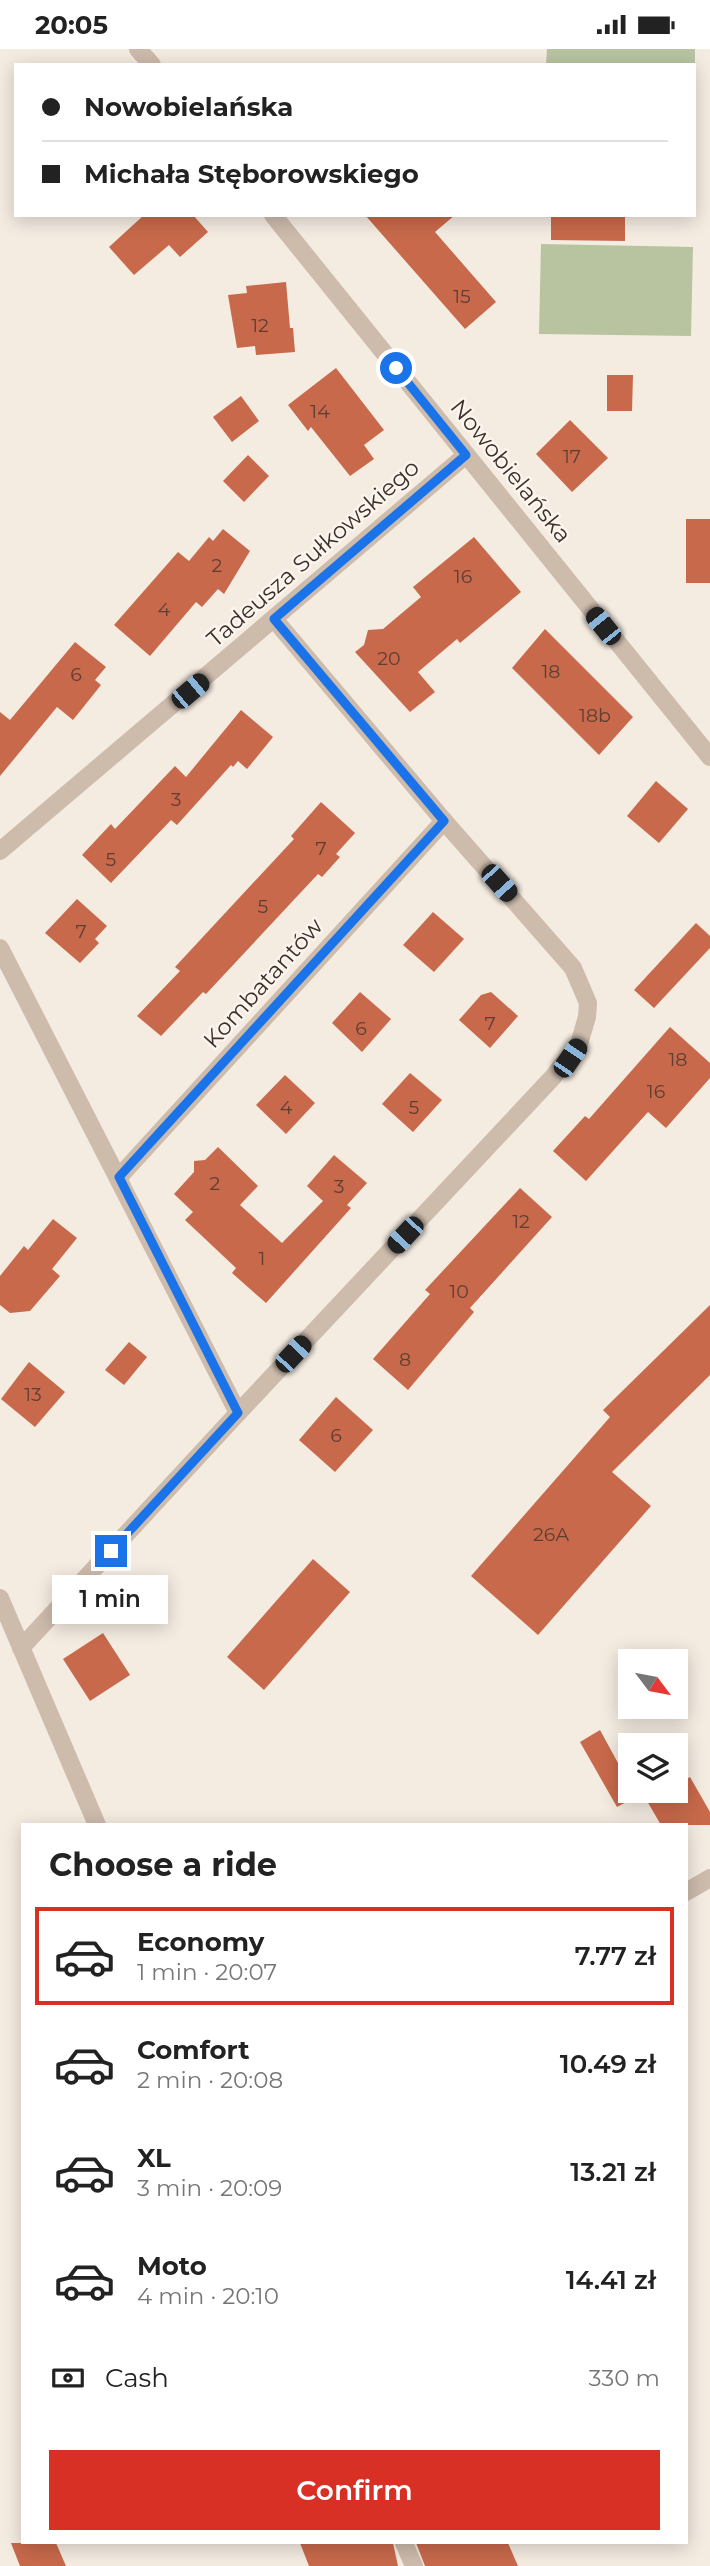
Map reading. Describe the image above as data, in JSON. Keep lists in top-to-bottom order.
{
  "streets": {
    "street": ["Nowobielańska", "Tadeusza Sułkowskiego", "Kombatantów"]
  },
  "crossings": [
    ["Nowobielańska", "Tadeusza Sułkowskiego"]
  ],
  "house_numbers": [
    "15",
    "12",
    "14",
    "17",
    "2",
    "16",
    "4",
    "20",
    "18",
    "6",
    "18b",
    "3",
    "7",
    "5",
    "5",
    "7",
    "7",
    "6",
    "18",
    "16",
    "4",
    "5",
    "2",
    "3",
    "12",
    "1",
    "10",
    "8",
    "13",
    "6",
    "26A"
  ],
  "north": "bottom right",
  "page": {
    "status": "20:05",
    "banner": ["Nowobielańska", "Michała Stęborowskiego"],
    "bubble": "1 min",
    "heading": "Choose a ride",
    "list": [
      {
        "name": "Economy",
        "note": "1 min · 20:07",
        "value": "7.77 zł"
      },
      {
        "name": "Comfort",
        "note": "2 min · 20:08",
        "value": "10.49 zł"
      },
      {
        "name": "XL",
        "note": "3 min · 20:09",
        "value": "13.21 zł"
      },
      {
        "name": "Moto",
        "note": "4 min · 20:10",
        "value": "14.41 zł"
      }
    ],
    "pay": ["Cash", "330 m"],
    "buttons": "Confirm"
  }
}
